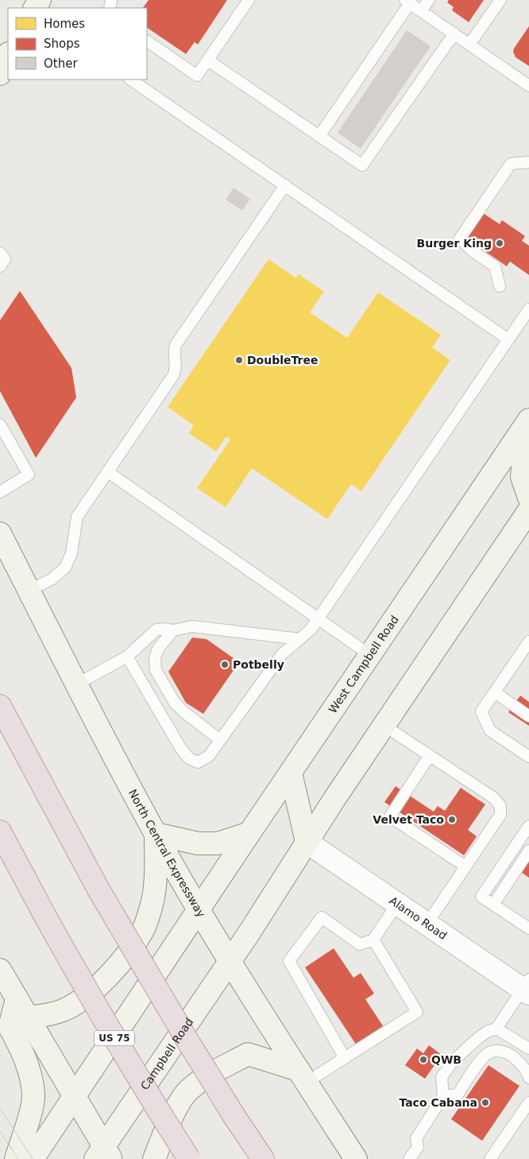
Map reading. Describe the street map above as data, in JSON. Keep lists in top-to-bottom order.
{
  "streets": {
    "highway": ["US 75"],
    "main road": ["West Campbell Road", "North Central Expressway", "Campbell Road"],
    "street": ["Alamo Road"]
  },
  "crossings": [
    ["West Campbell Road", "North Central Expressway"],
    ["North Central Expressway", "Campbell Road"]
  ],
  "places": [
    "Burger King",
    "DoubleTree",
    "Potbelly",
    "Velvet Taco",
    "QWB",
    "Taco Cabana"
  ],
  "legend": ["Homes", "Shops", "Other"]
}
